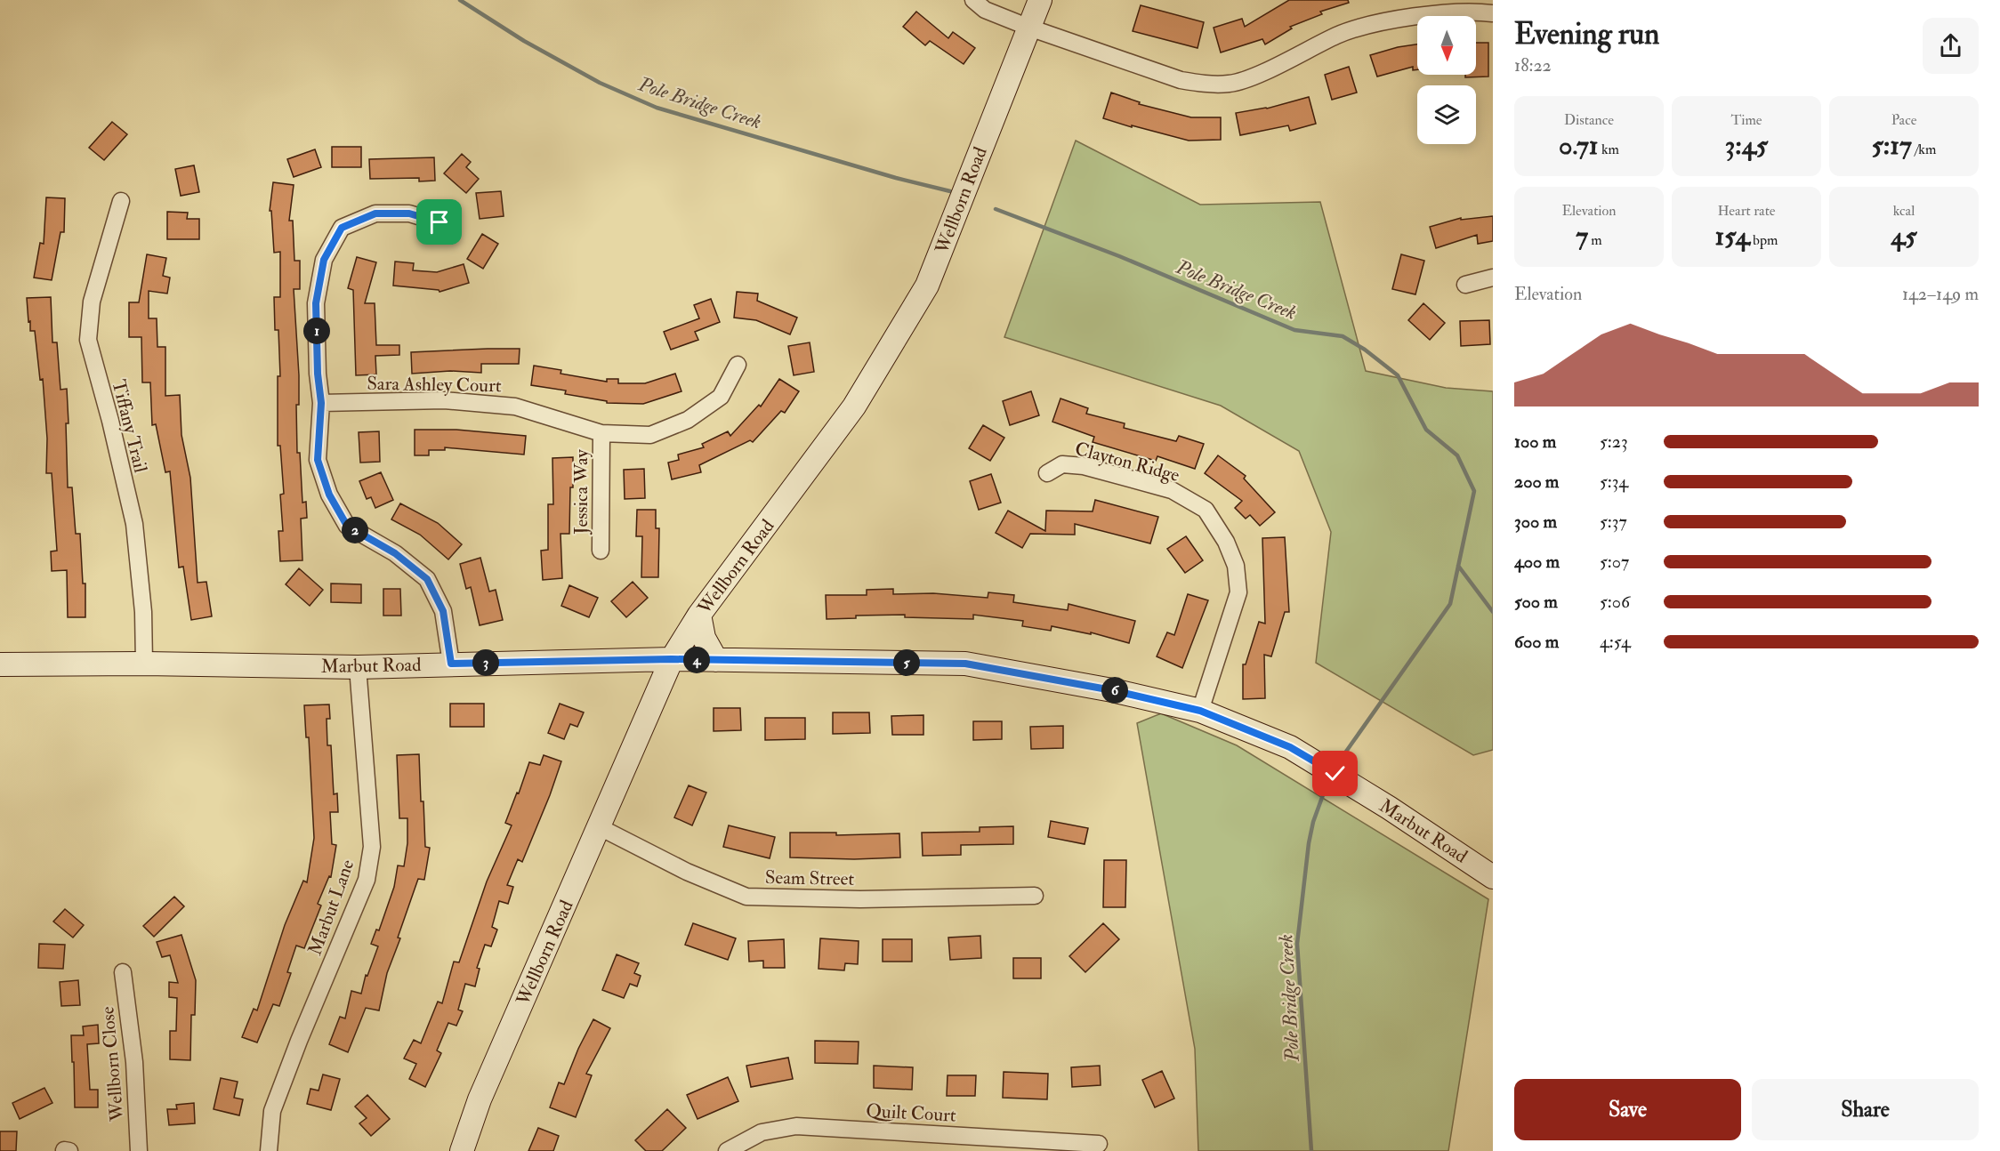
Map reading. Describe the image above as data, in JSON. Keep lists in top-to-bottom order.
{
  "streets": {
    "street": [
      "Wellborn Road",
      "Sara Ashley Court",
      "Tiffany Trail",
      "Clayton Ridge",
      "Jessica Way",
      "Marbut Road",
      "Seam Street",
      "Marbut Lane",
      "Wellborn Close",
      "Quilt Court"
    ]
  },
  "crossings": [
    ["Wellborn Road", "Marbut Road"],
    ["Wellborn Road", "Seam Street"],
    ["Sara Ashley Court", "Jessica Way"],
    ["Tiffany Trail", "Marbut Road"],
    ["Clayton Ridge", "Marbut Road"],
    ["Marbut Road", "Marbut Lane"]
  ],
  "water": ["Pole Bridge Creek"],
  "north": "bottom",
  "page": {
    "heading": ["Evening run", "18:22"],
    "stats": [
      ["Distance", "0.71 km"],
      ["Time", "3:45"],
      ["Pace", "5:17 /km"],
      ["Elevation", "7 m"],
      ["Heart rate", "154 bpm"],
      ["kcal", "45"]
    ],
    "chart": ["Elevation", "142–149 m"],
    "pins": [
      "1",
      "2",
      "4",
      "3",
      "5",
      "6"
    ],
    "list": [
      {
        "name": "100 m",
        "note": "5:23"
      },
      {
        "name": "200 m",
        "note": "5:34"
      },
      {
        "name": "300 m",
        "note": "5:37"
      },
      {
        "name": "400 m",
        "note": "5:07"
      },
      {
        "name": "500 m",
        "note": "5:06"
      },
      {
        "name": "600 m",
        "note": "4:54"
      }
    ],
    "buttons": ["Save", "Share"]
  }
}
